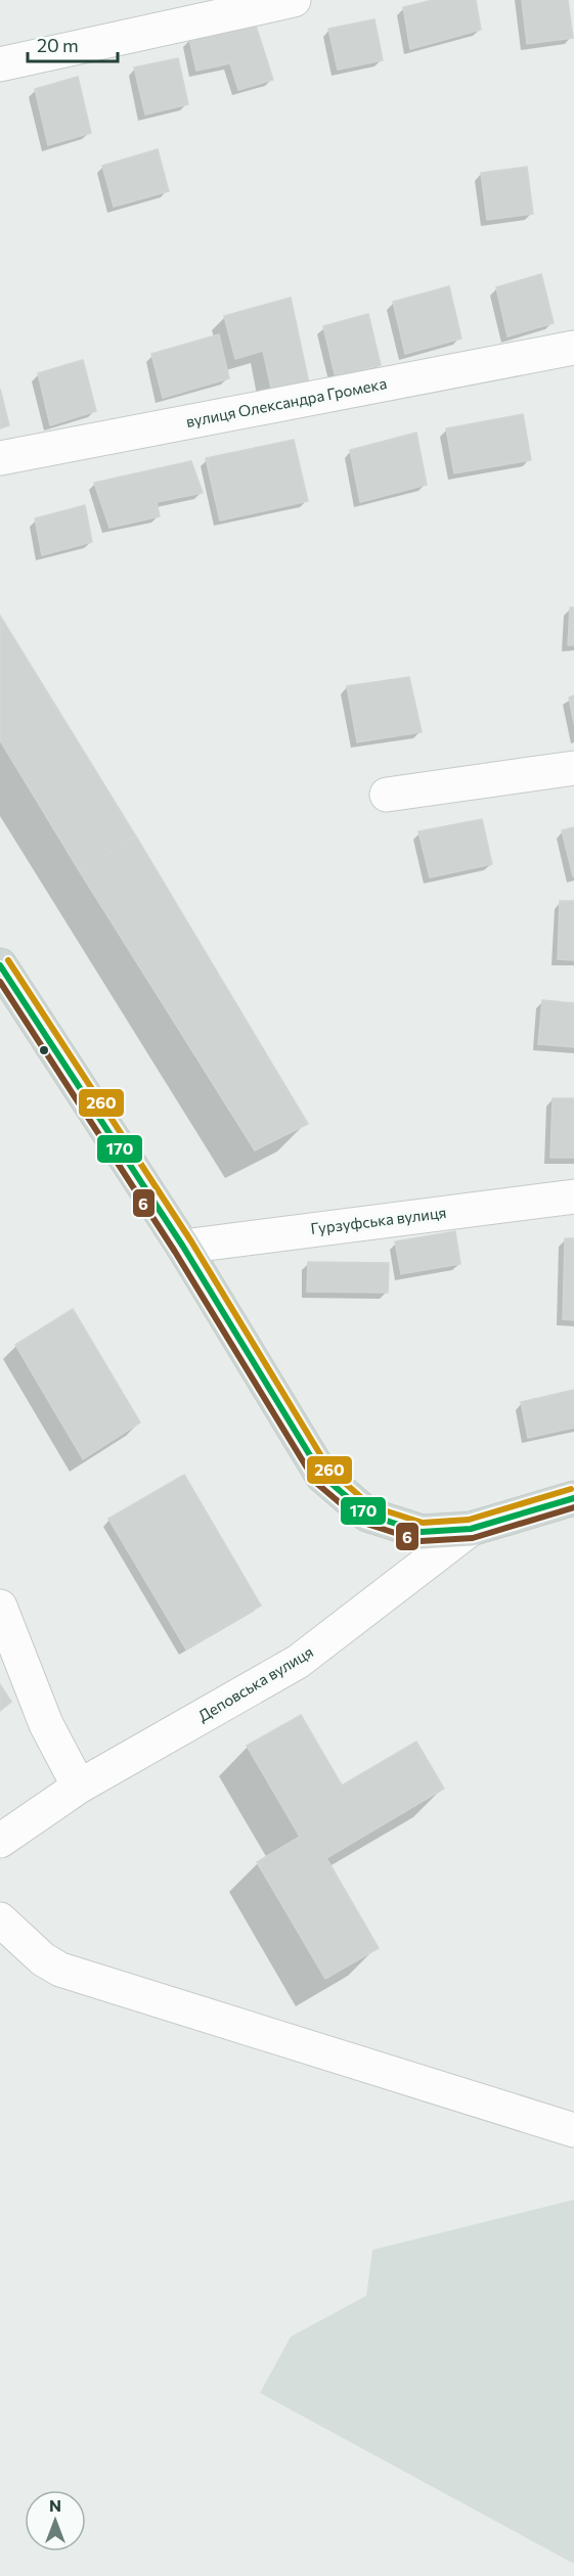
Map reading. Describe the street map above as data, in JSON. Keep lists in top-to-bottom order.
{
  "streets": {
    "main road": ["Деповська вулиця"],
    "street": ["вулиця Олександра Громека", "Гурзуфська вулиця"]
  },
  "lines": ["transit line 260", "transit line 170", "transit line 6"],
  "scale_bar": "20 m",
  "north": "top"
}
